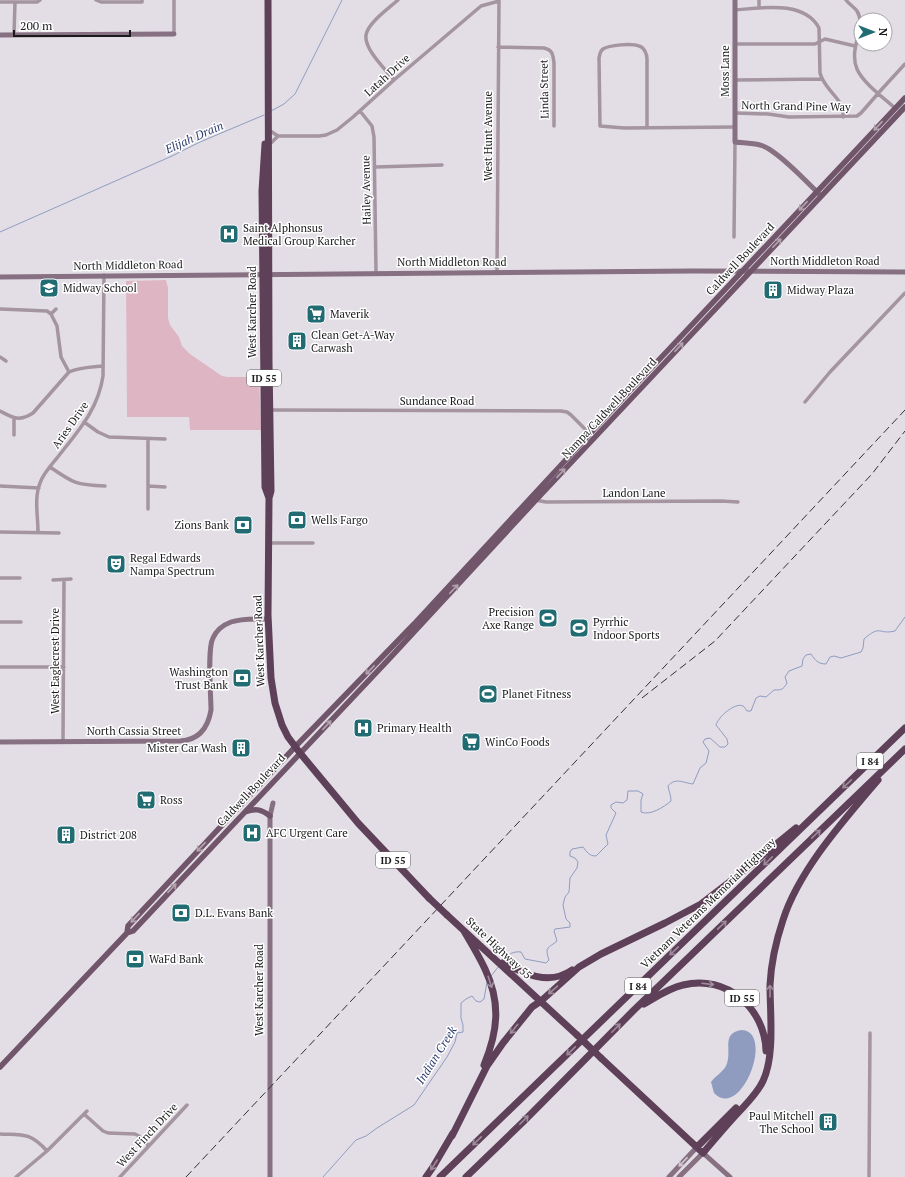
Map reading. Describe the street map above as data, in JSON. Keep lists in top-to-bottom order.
{
  "streets": {
    "highway": [
      "West Karcher Road",
      "ID 55",
      "I 84",
      "Vietnam Veterans Memorial Highway",
      "State Highway 55"
    ],
    "main road": ["Caldwell Boulevard", "Nampa/Caldwell Boulevard"],
    "street": [
      "Moss Lane",
      "Latah Drive",
      "Linda Street",
      "North Grand Pine Way",
      "West Hunt Avenue",
      "Hailey Avenue",
      "North Middleton Road",
      "Sundance Road",
      "Aries Drive",
      "Landon Lane",
      "West Eaglecrest Drive",
      "North Cassia Street",
      "West Finch Drive"
    ]
  },
  "crossings": [
    ["Moss Lane", "North Grand Pine Way"],
    ["Latah Drive", "West Hunt Avenue"],
    ["Latah Drive", "Hailey Avenue"],
    ["Linda Street", "West Hunt Avenue"],
    ["West Hunt Avenue", "North Middleton Road"],
    ["Hailey Avenue", "North Middleton Road"],
    ["Caldwell Boulevard", "North Middleton Road"],
    ["Caldwell Boulevard", "West Karcher Road"],
    ["Caldwell Boulevard", "Sundance Road"],
    ["Caldwell Boulevard", "Nampa/Caldwell Boulevard"],
    ["Caldwell Boulevard", "State Highway 55"],
    ["North Middleton Road", "West Karcher Road"],
    ["North Middleton Road", "Nampa/Caldwell Boulevard"],
    ["North Middleton Road", "Aries Drive"],
    ["West Karcher Road", "Sundance Road"],
    ["West Karcher Road", "North Cassia Street"],
    ["West Karcher Road", "State Highway 55"],
    ["ID 55", "I 84"],
    ["ID 55", "State Highway 55"],
    ["Sundance Road", "Nampa/Caldwell Boulevard"],
    ["Nampa/Caldwell Boulevard", "Landon Lane"],
    ["West Eaglecrest Drive", "North Cassia Street"]
  ],
  "one_way": ["Nampa/Caldwell Boulevard"],
  "water": ["Elijah Drain", "Indian Creek"],
  "places": {
    "hospital": ["Saint Alphonsus Medical Group Karcher", "Primary Health", "AFC Urgent Care"],
    "school or university": ["Midway School"],
    "building": [
      "Midway Plaza",
      "Clean Get-A-Way Carwash",
      "Mister Car Wash",
      "District 208",
      "Paul Mitchell The School"
    ],
    "supermarket": ["Maverik", "WinCo Foods", "Ross"],
    "bank": [
      "Wells Fargo",
      "Zions Bank",
      "Washington Trust Bank",
      "D.L. Evans Bank",
      "WaFd Bank"
    ],
    "theatre": ["Regal Edwards Nampa Spectrum"],
    "sports": ["Precision Axe Range", "Pyrrhic Indoor Sports", "Planet Fitness"]
  },
  "scale_bar": "200 m",
  "north": "right"
}
